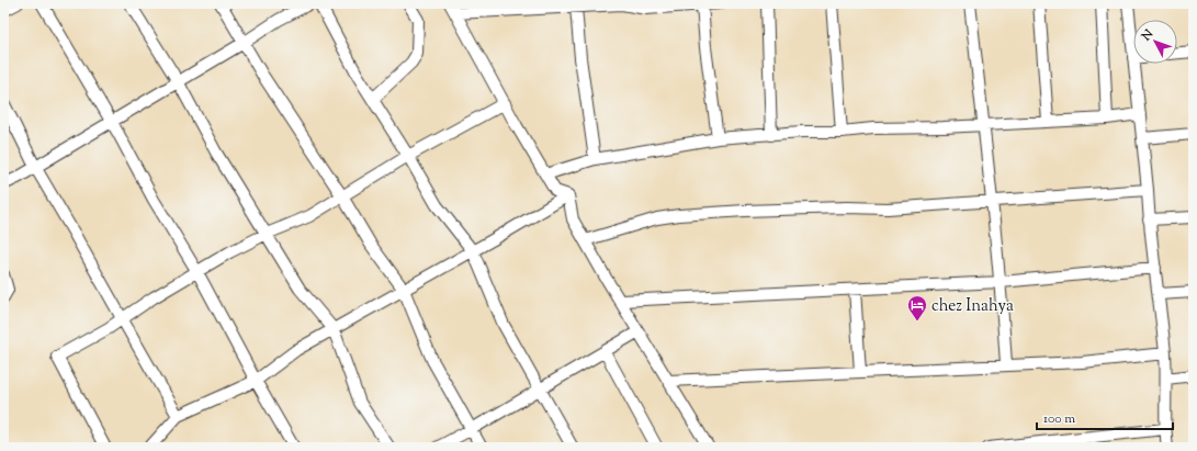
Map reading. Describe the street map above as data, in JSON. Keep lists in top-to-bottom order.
{
  "places": {
    "hotel": ["chez Inahya"]
  },
  "scale_bar": "100 m",
  "north": "top left"
}
